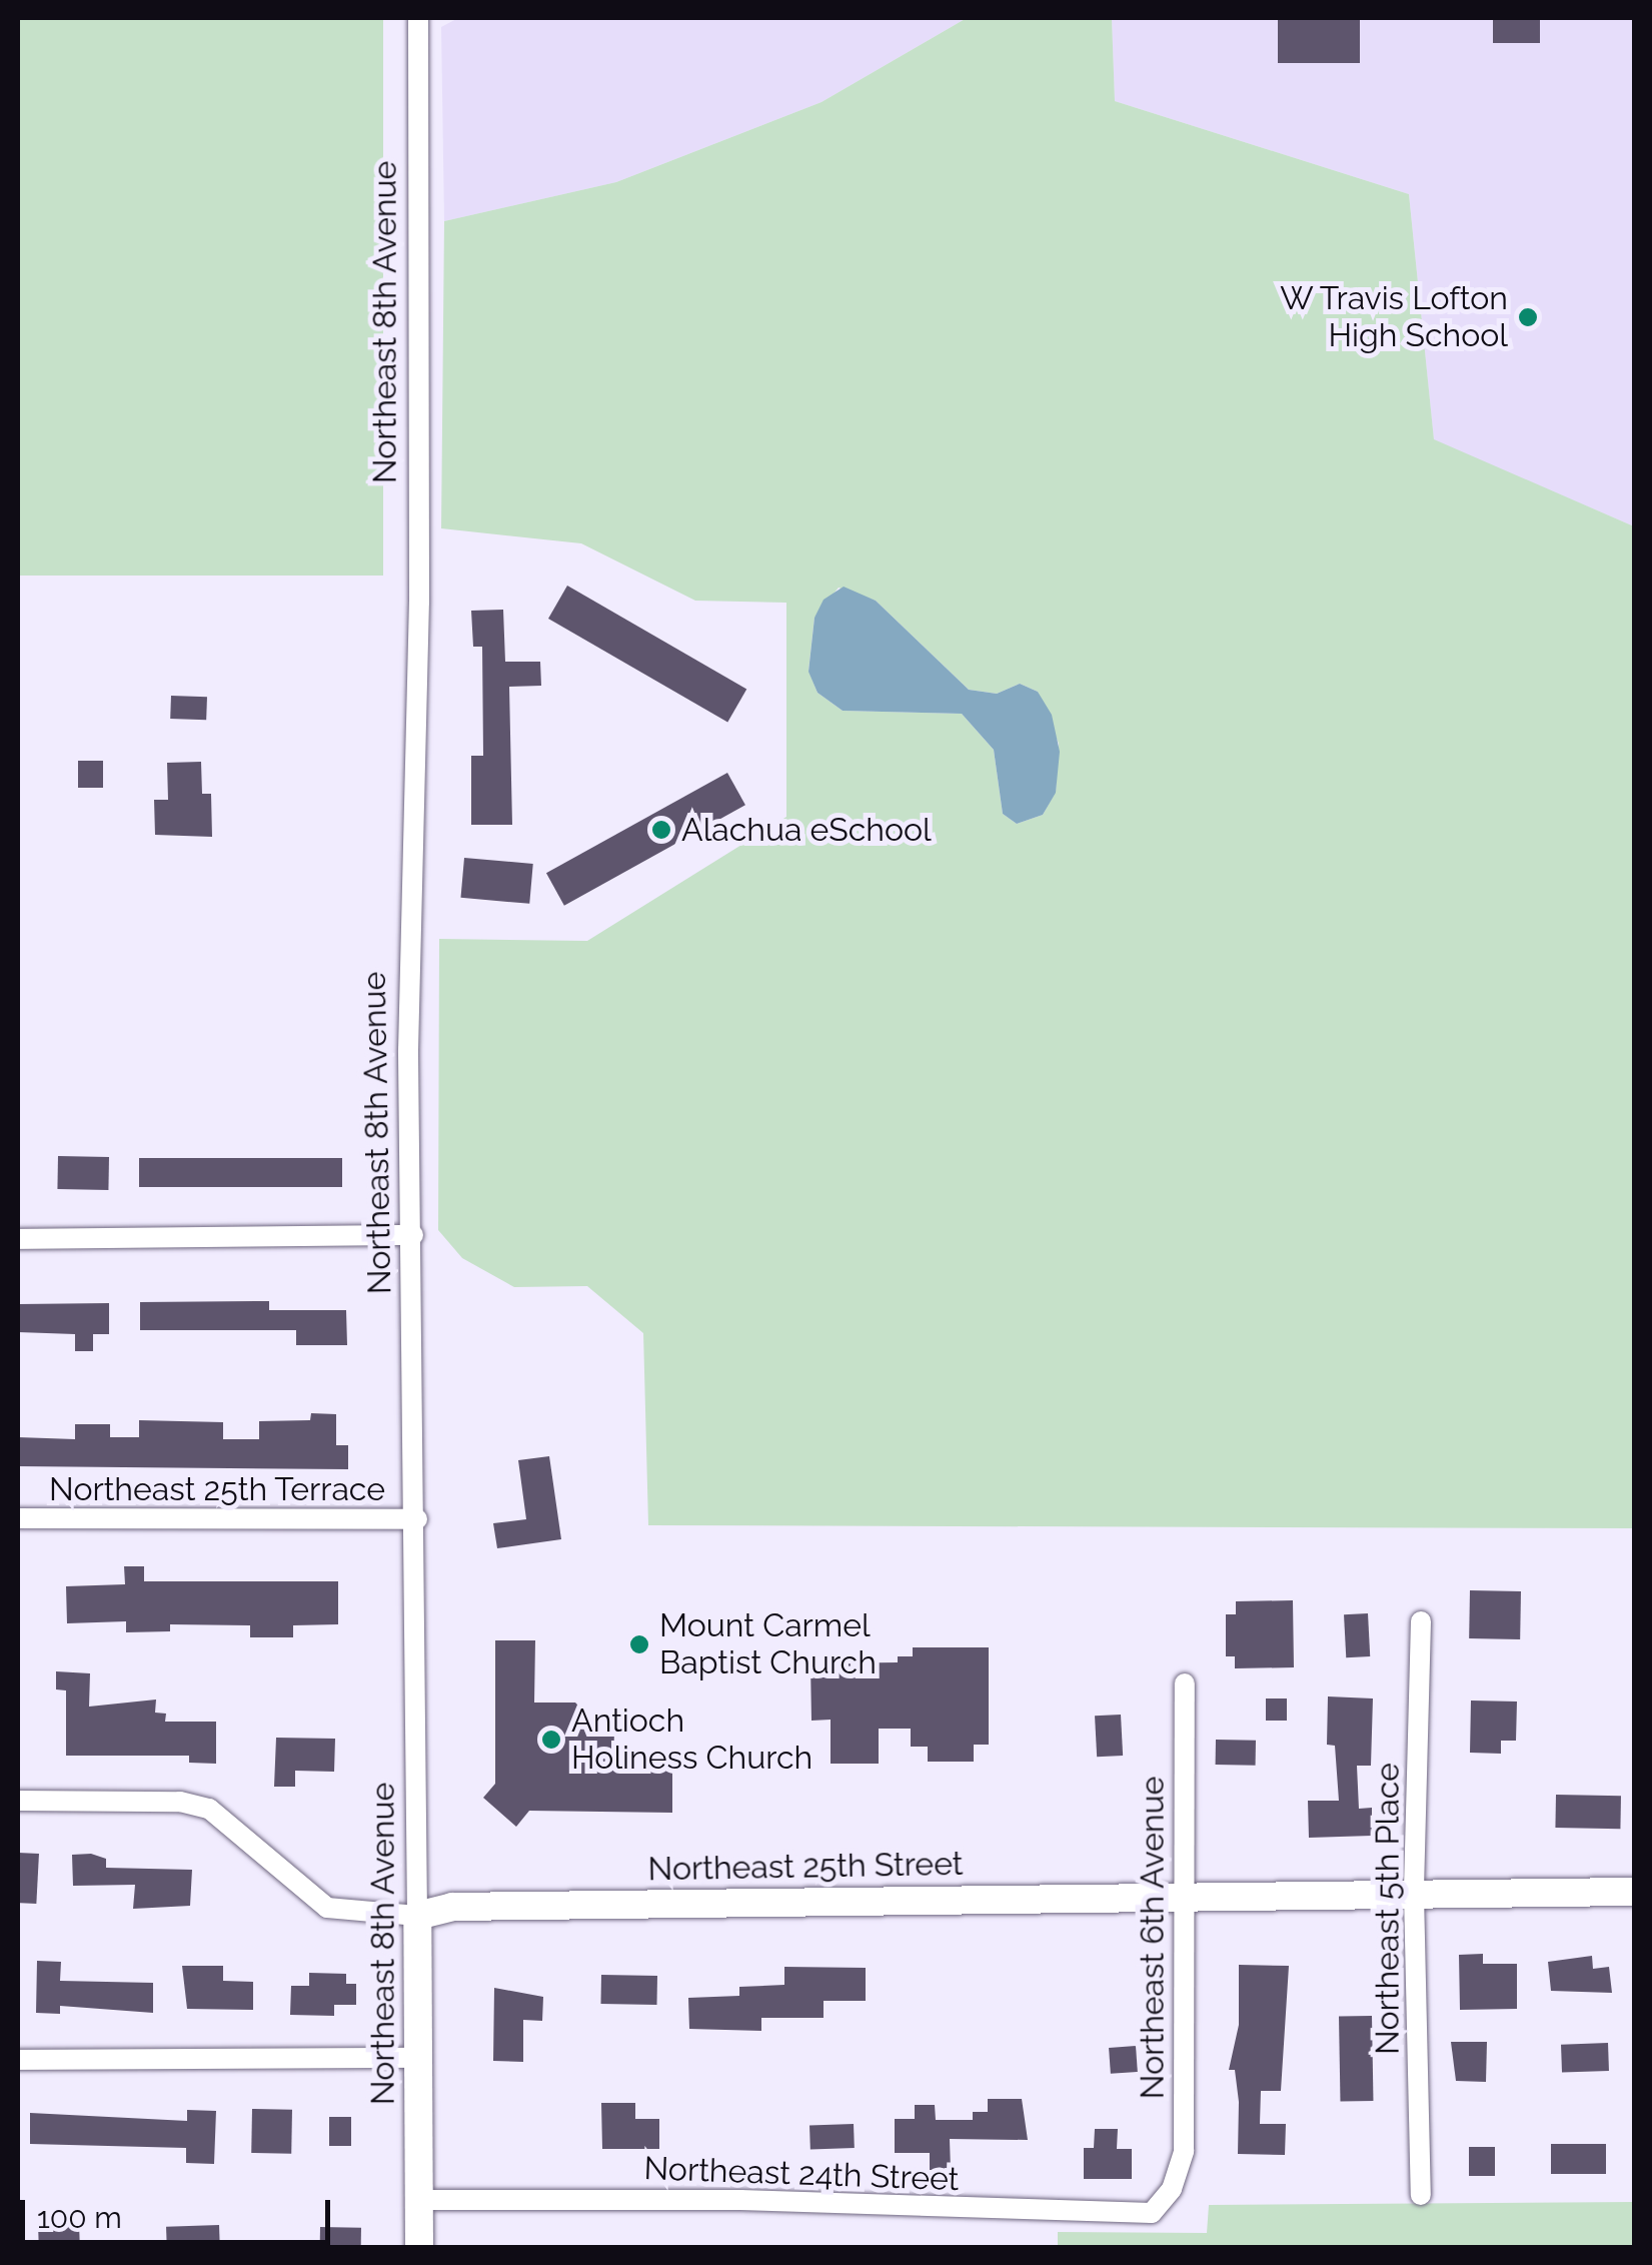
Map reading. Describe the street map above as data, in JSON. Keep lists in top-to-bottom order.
{
  "streets": {
    "street": [
      "Northeast 8th Avenue",
      "Northeast 25th Terrace",
      "Northeast 25th Street",
      "Northeast 5th Place",
      "Northeast 6th Avenue",
      "Northeast 24th Street"
    ]
  },
  "crossings": [
    ["Northeast 8th Avenue", "Northeast 25th Terrace"],
    ["Northeast 8th Avenue", "Northeast 25th Street"],
    ["Northeast 8th Avenue", "Northeast 24th Street"],
    ["Northeast 25th Street", "Northeast 5th Place"],
    ["Northeast 25th Street", "Northeast 6th Avenue"],
    ["Northeast 6th Avenue", "Northeast 24th Street"]
  ],
  "places": [
    "W Travis Lofton High School",
    "Alachua eSchool",
    "Mount Carmel Baptist Church",
    "Antioch Holiness Church"
  ],
  "scale_bar": "100 m"
}
